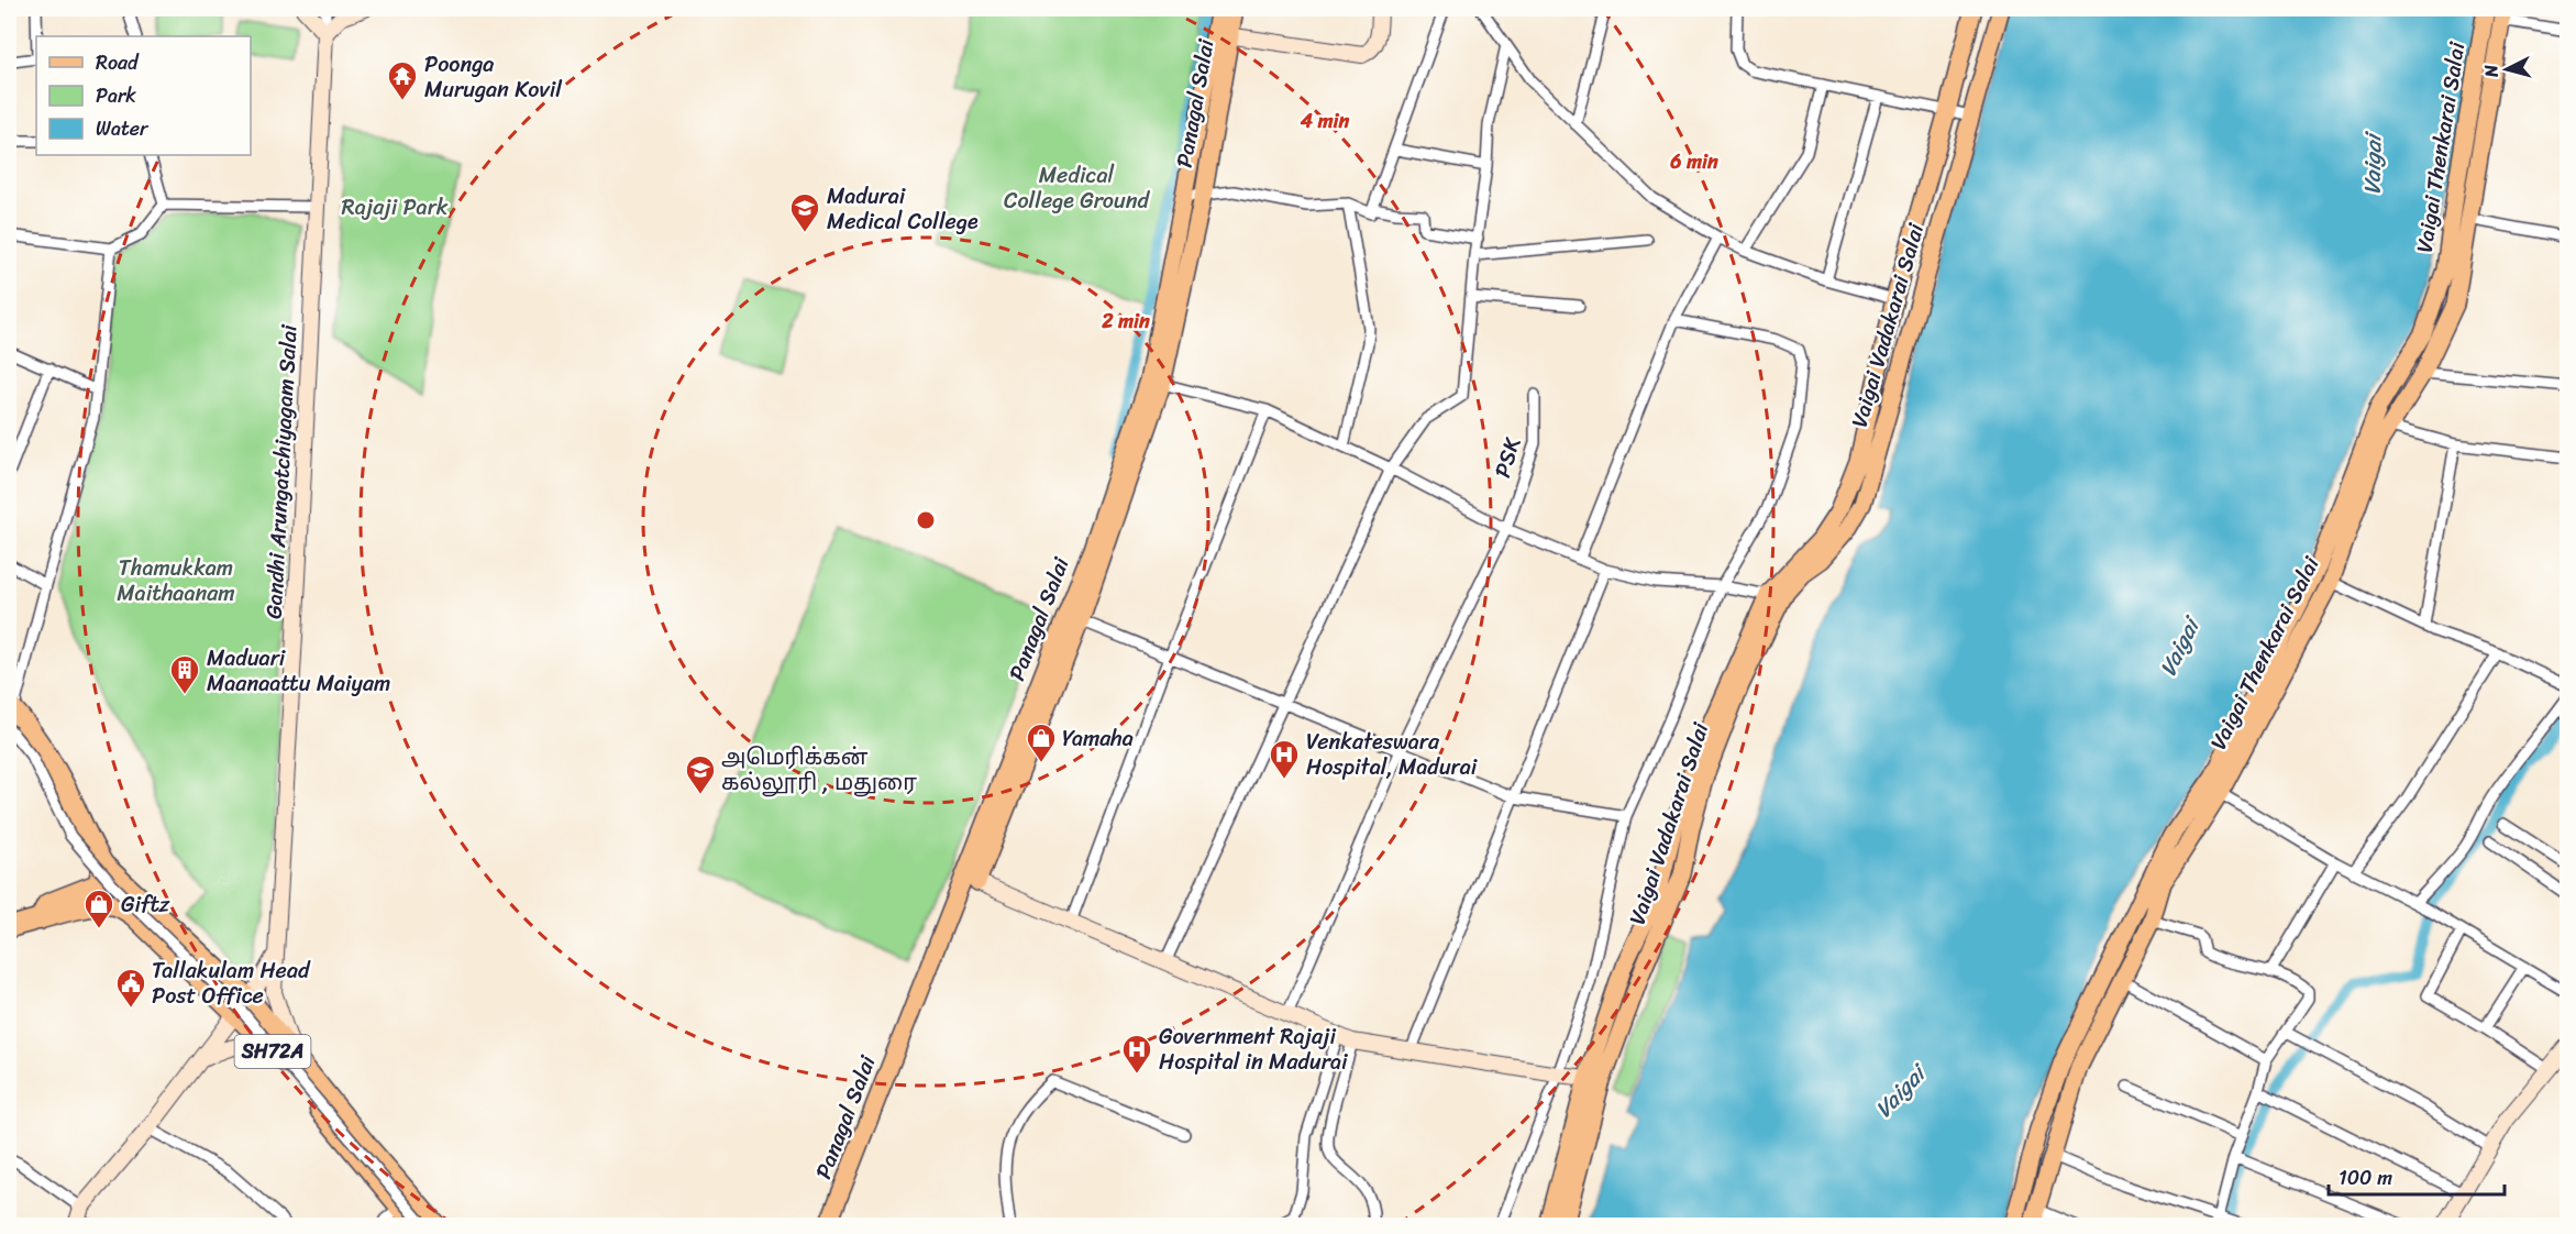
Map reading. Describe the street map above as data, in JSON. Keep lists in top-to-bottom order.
{
  "streets": {
    "highway": ["SH72A"],
    "main road": ["Panagal Salai", "Vaigai Thenkarai Salai", "Vaigai Vadakarai Salai"],
    "street": ["PSK", "Gandhi Arungatchiyagam Salai"]
  },
  "crossings": [
    ["Gandhi Arungatchiyagam Salai", "SH72A"]
  ],
  "water": ["Vaigai"],
  "parks": ["Medical College Ground", "Rajaji Park", "Thamukkam Maithaanam"],
  "places": {
    "temple": ["Poonga Murugan Kovil"],
    "school or university": ["Madurai Medical College", "அமெரிக்கன் கல்லூரி , மதுரை"],
    "building": ["Maduari Maanaattu Maiyam"],
    "shop": ["Yamaha", "Giftz"],
    "hospital": ["Venkateswara Hospital, Madurai", "Government Rajaji Hospital in Madurai"],
    "public building": ["Tallakulam Head Post Office"]
  },
  "legend": ["Road", "Park", "Water"],
  "scale_bar": "100 m",
  "north": "left",
  "rings": ["4 min", "6 min", "2 min"]
}
